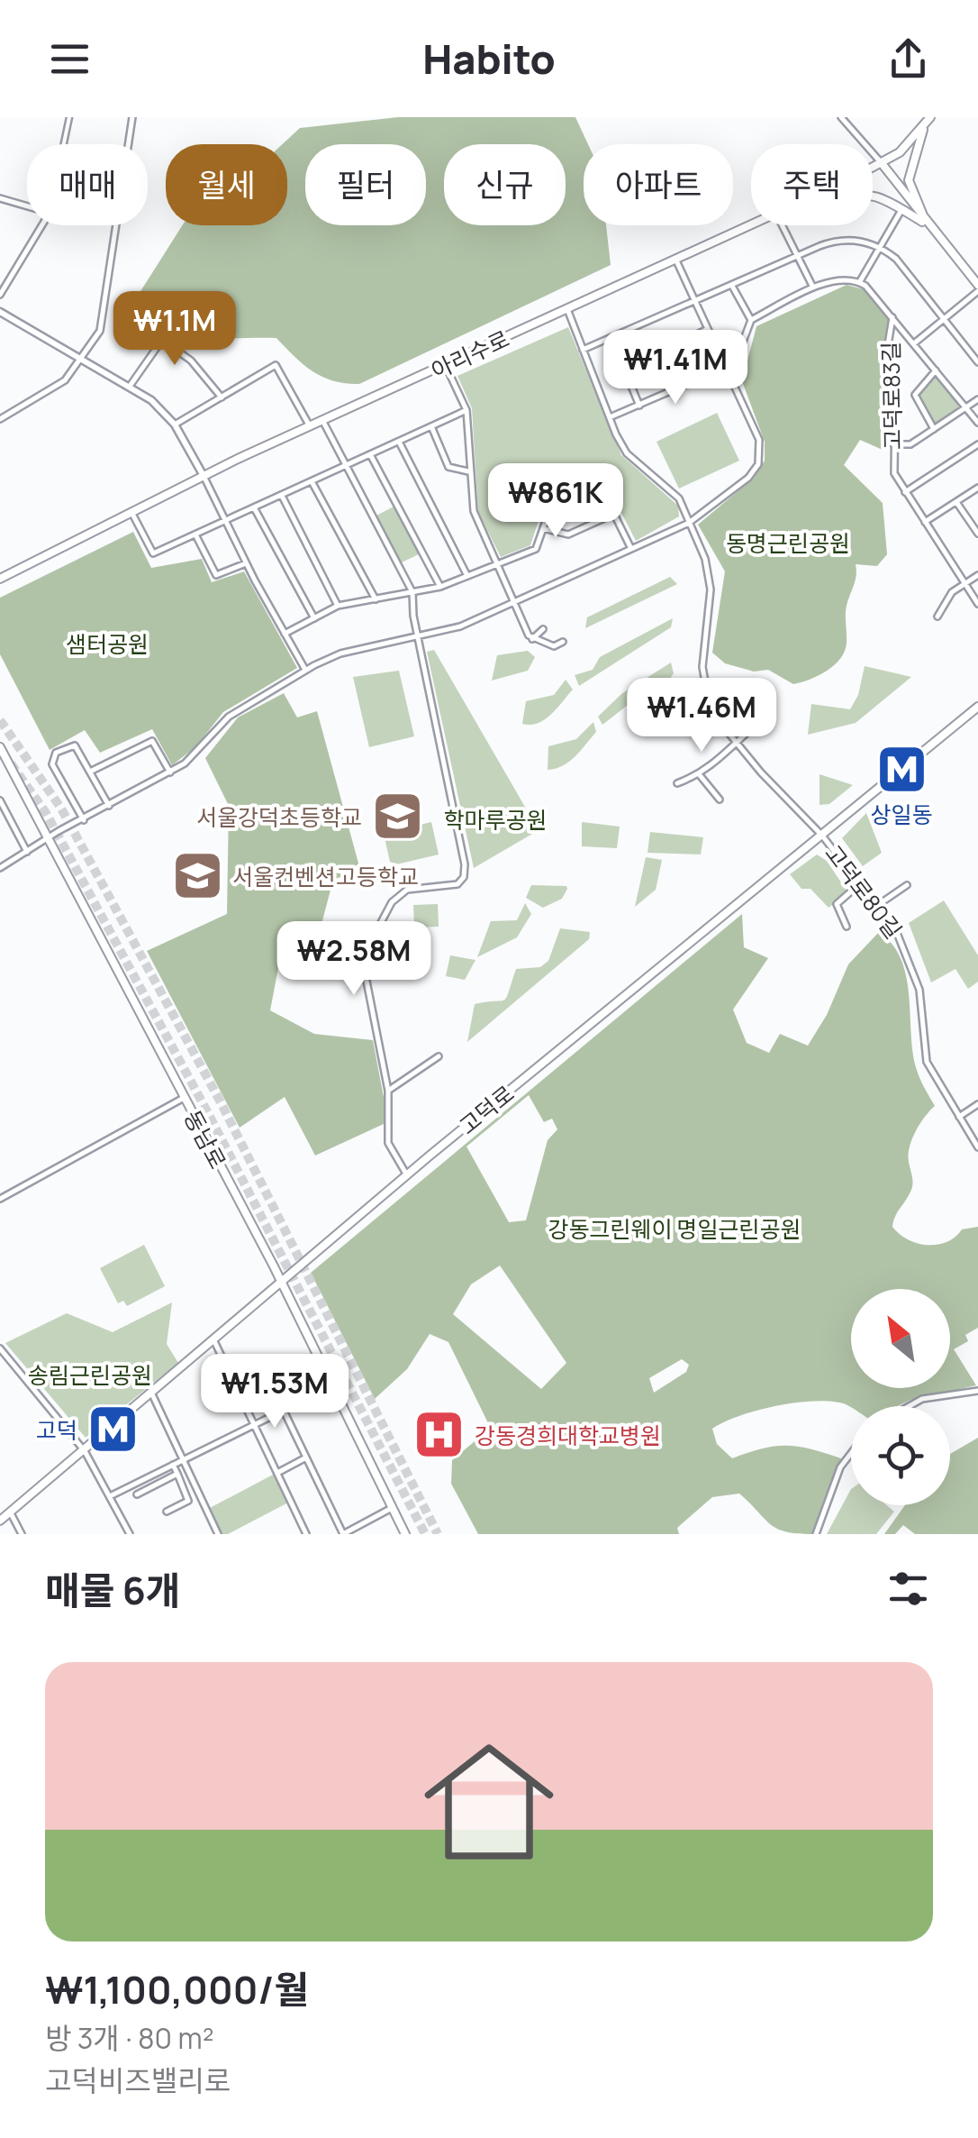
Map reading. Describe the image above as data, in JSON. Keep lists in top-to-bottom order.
{
  "streets": {
    "main road": ["아리수로", "고덕로", "동남로"],
    "street": ["고덕로83길", "고덕로80길"]
  },
  "crossings": [
    ["아리수로", "고덕로80길"],
    ["고덕로80길", "고덕로"],
    ["고덕로", "동남로"]
  ],
  "parks": [
    "동명근린공원",
    "샘터공원",
    "학마루공원",
    "강동그린웨이 명일근린공원",
    "송림근린공원"
  ],
  "places": {
    "metro station": ["상일동", "고덕"],
    "school or university": ["서울강덕초등학교", "서울컨벤션고등학교"],
    "hospital": ["강동경희대학교병원"]
  },
  "north": "top left",
  "page": {
    "header": "Habito",
    "chip": [
      "매매",
      "월세",
      "필터",
      "신규",
      "아파트",
      "주택"
    ],
    "price": [
      "₩1.1M",
      "₩1.41M",
      "₩861K",
      "₩1.46M",
      "₩2.58M",
      "₩1.53M"
    ],
    "heading": "매물 6개",
    "list": [
      {
        "name": "₩1,100,000/월",
        "note": "방 3개 · 80 m² · 고덕비즈밸리로"
      }
    ]
  }
}
